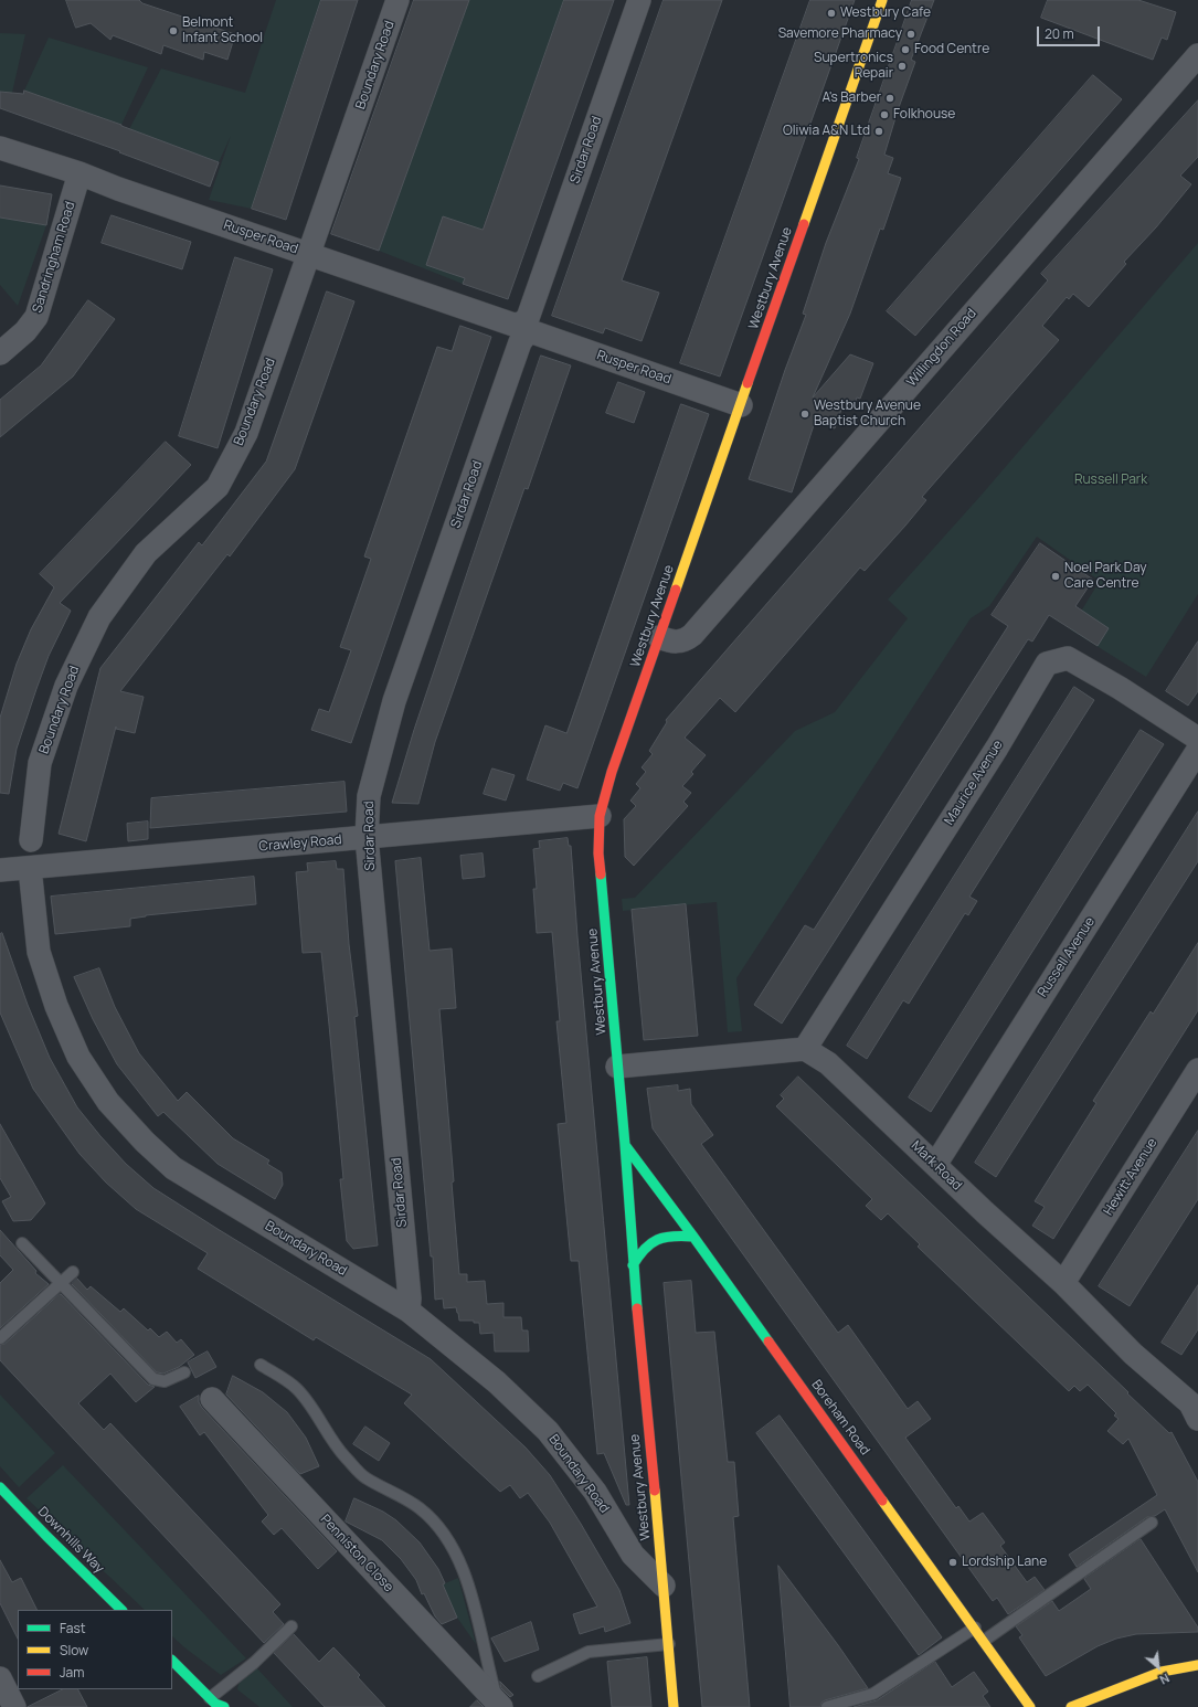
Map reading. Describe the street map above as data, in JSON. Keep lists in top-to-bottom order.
{
  "streets": {
    "main road": ["Westbury Avenue", "Boreham Road", "Downhills Way"],
    "street": [
      "Boundary Road",
      "Sirdar Road",
      "Rusper Road",
      "Sandringham Road",
      "Willingdon Road",
      "Maurice Avenue",
      "Crawley Road",
      "Russell Avenue",
      "Mark Road",
      "Hewitt Avenue",
      "Penniston Close"
    ]
  },
  "crossings": [
    ["Boundary Road", "Sirdar Road"],
    ["Boundary Road", "Rusper Road"],
    ["Boundary Road", "Westbury Avenue"],
    ["Boundary Road", "Crawley Road"],
    ["Sirdar Road", "Rusper Road"],
    ["Sirdar Road", "Crawley Road"],
    ["Rusper Road", "Sandringham Road"],
    ["Rusper Road", "Westbury Avenue"],
    ["Westbury Avenue", "Willingdon Road"],
    ["Westbury Avenue", "Crawley Road"],
    ["Westbury Avenue", "Boreham Road"],
    ["Maurice Avenue", "Mark Road"],
    ["Russell Avenue", "Mark Road"],
    ["Mark Road", "Hewitt Avenue"]
  ],
  "parks": ["Russell Park"],
  "places": [
    "Westbury Cafe",
    "Belmont Infant School",
    "Savemore Pharmacy",
    "Food Centre",
    "Supertronics Repair",
    "A's Barber",
    "Folkhouse",
    "Oliwia A&N Ltd",
    "Westbury Avenue Baptist Church",
    "Noel Park Day Care Centre",
    "Lordship Lane"
  ],
  "legend": ["Fast", "Slow", "Jam"],
  "scale_bar": "20 m",
  "north": "bottom right"
}
